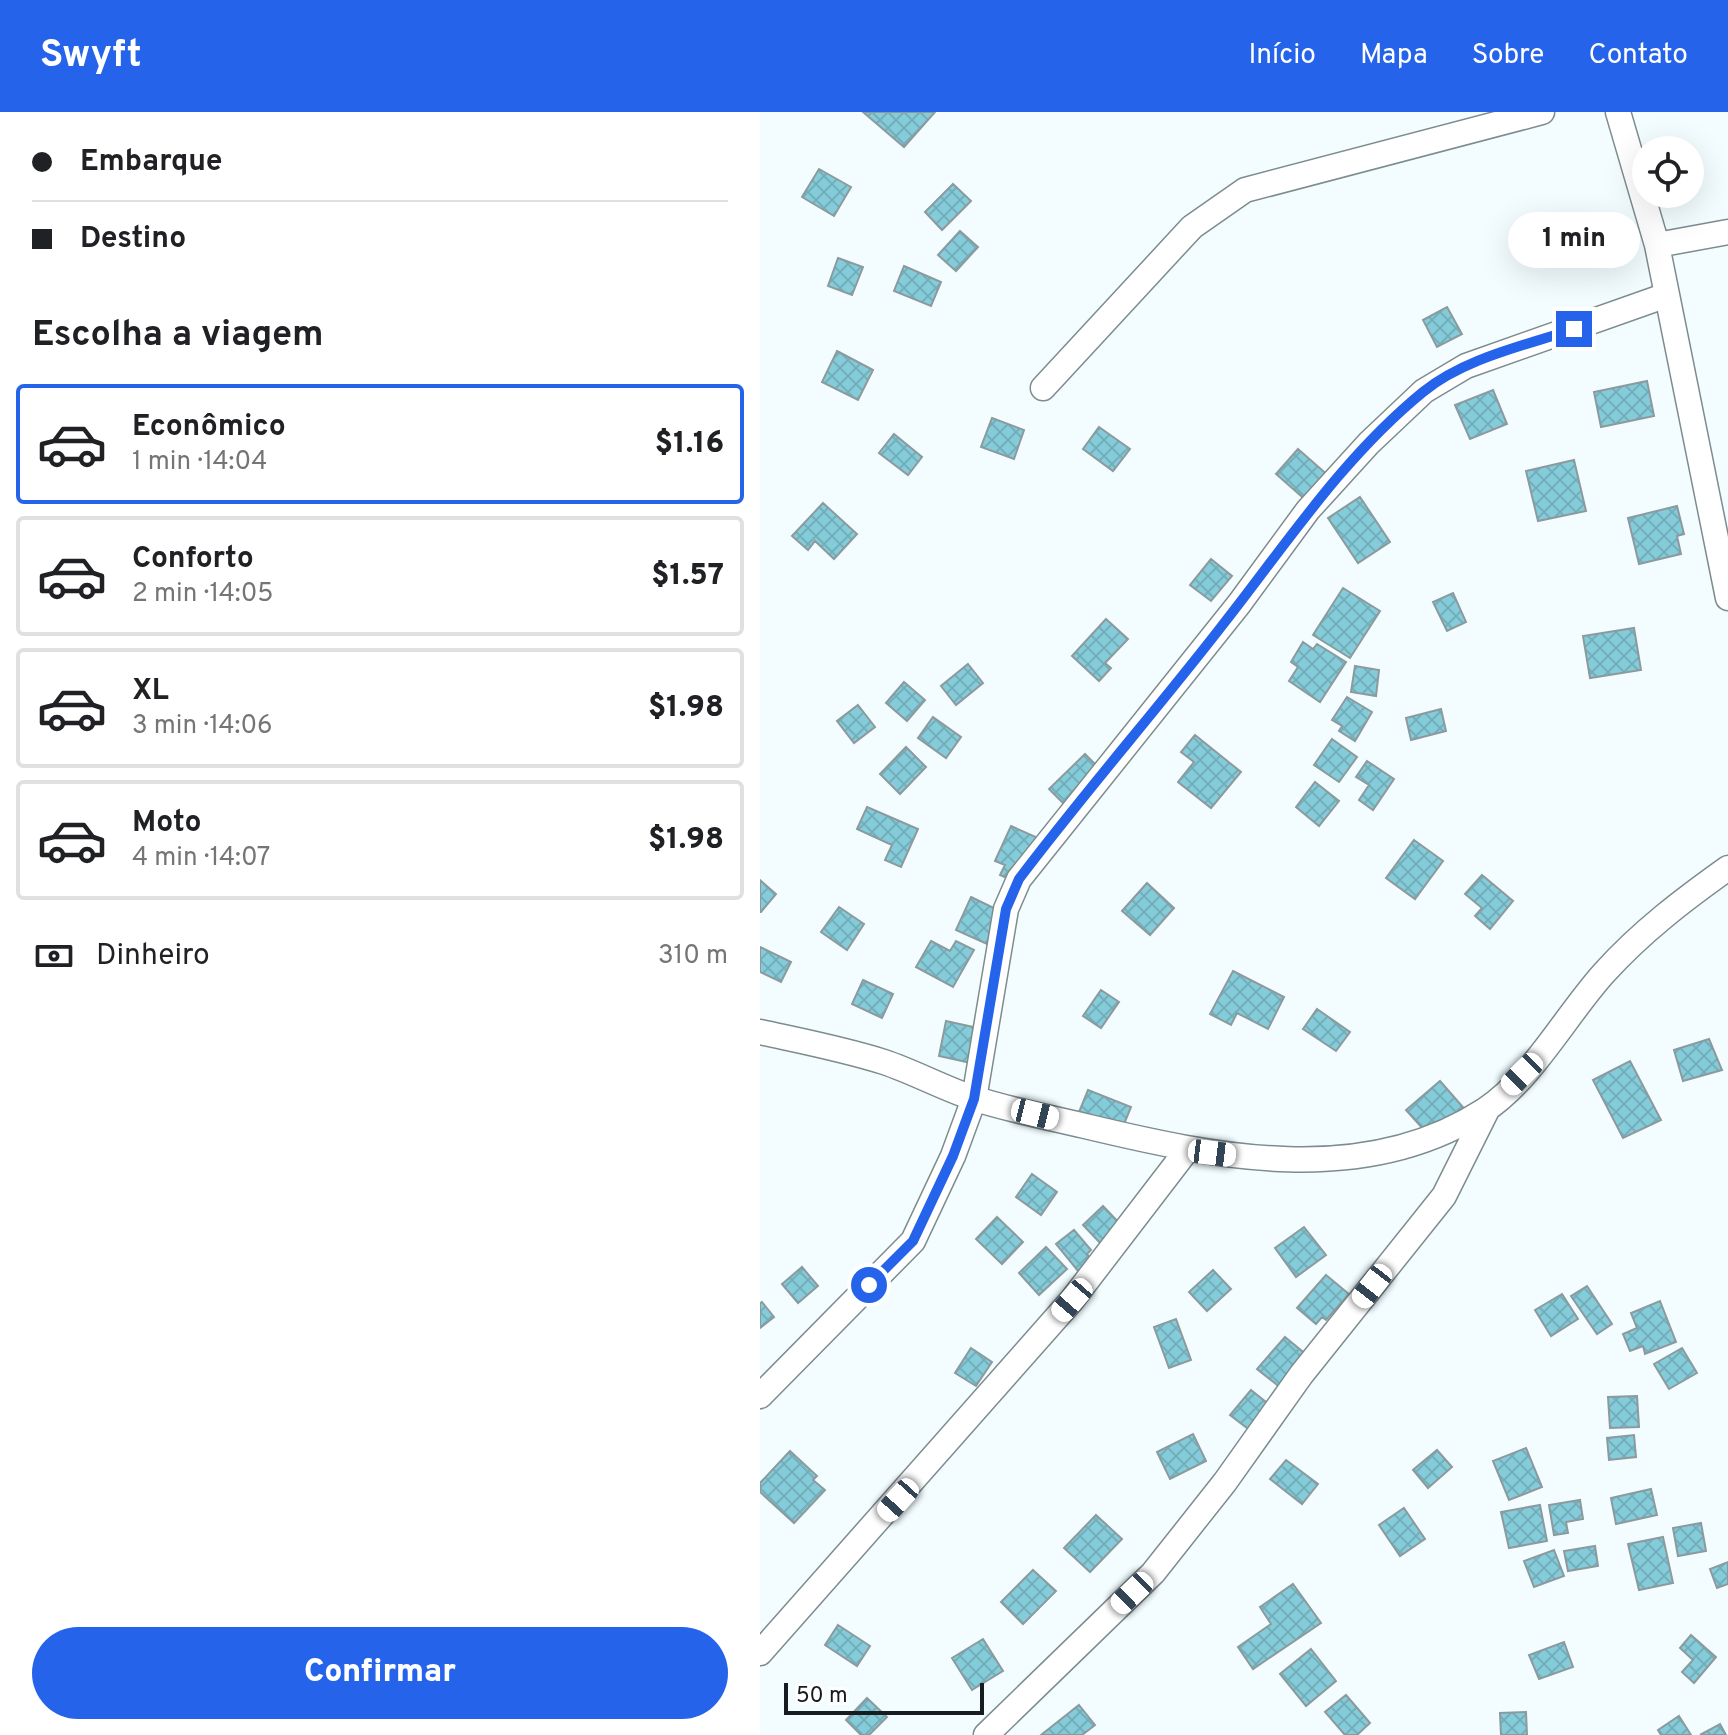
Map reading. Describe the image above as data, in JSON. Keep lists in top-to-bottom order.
{
  "scale_bar": "50 m",
  "page": {
    "header": "Swyft",
    "nav": [
      "Início",
      "Mapa",
      "Sobre",
      "Contato"
    ],
    "banner": ["Embarque", "Destino"],
    "bubble": "1 min",
    "heading": "Escolha a viagem",
    "list": [
      {
        "name": "Econômico",
        "note": "1 min · 14:04",
        "value": "$1.16"
      },
      {
        "name": "Conforto",
        "note": "2 min · 14:05",
        "value": "$1.57"
      },
      {
        "name": "XL",
        "note": "3 min · 14:06",
        "value": "$1.98"
      },
      {
        "name": "Moto",
        "note": "4 min · 14:07",
        "value": "$1.98"
      }
    ],
    "pay": ["Dinheiro", "310 m"],
    "buttons": "Confirmar",
    "scale": "50 m"
  }
}
